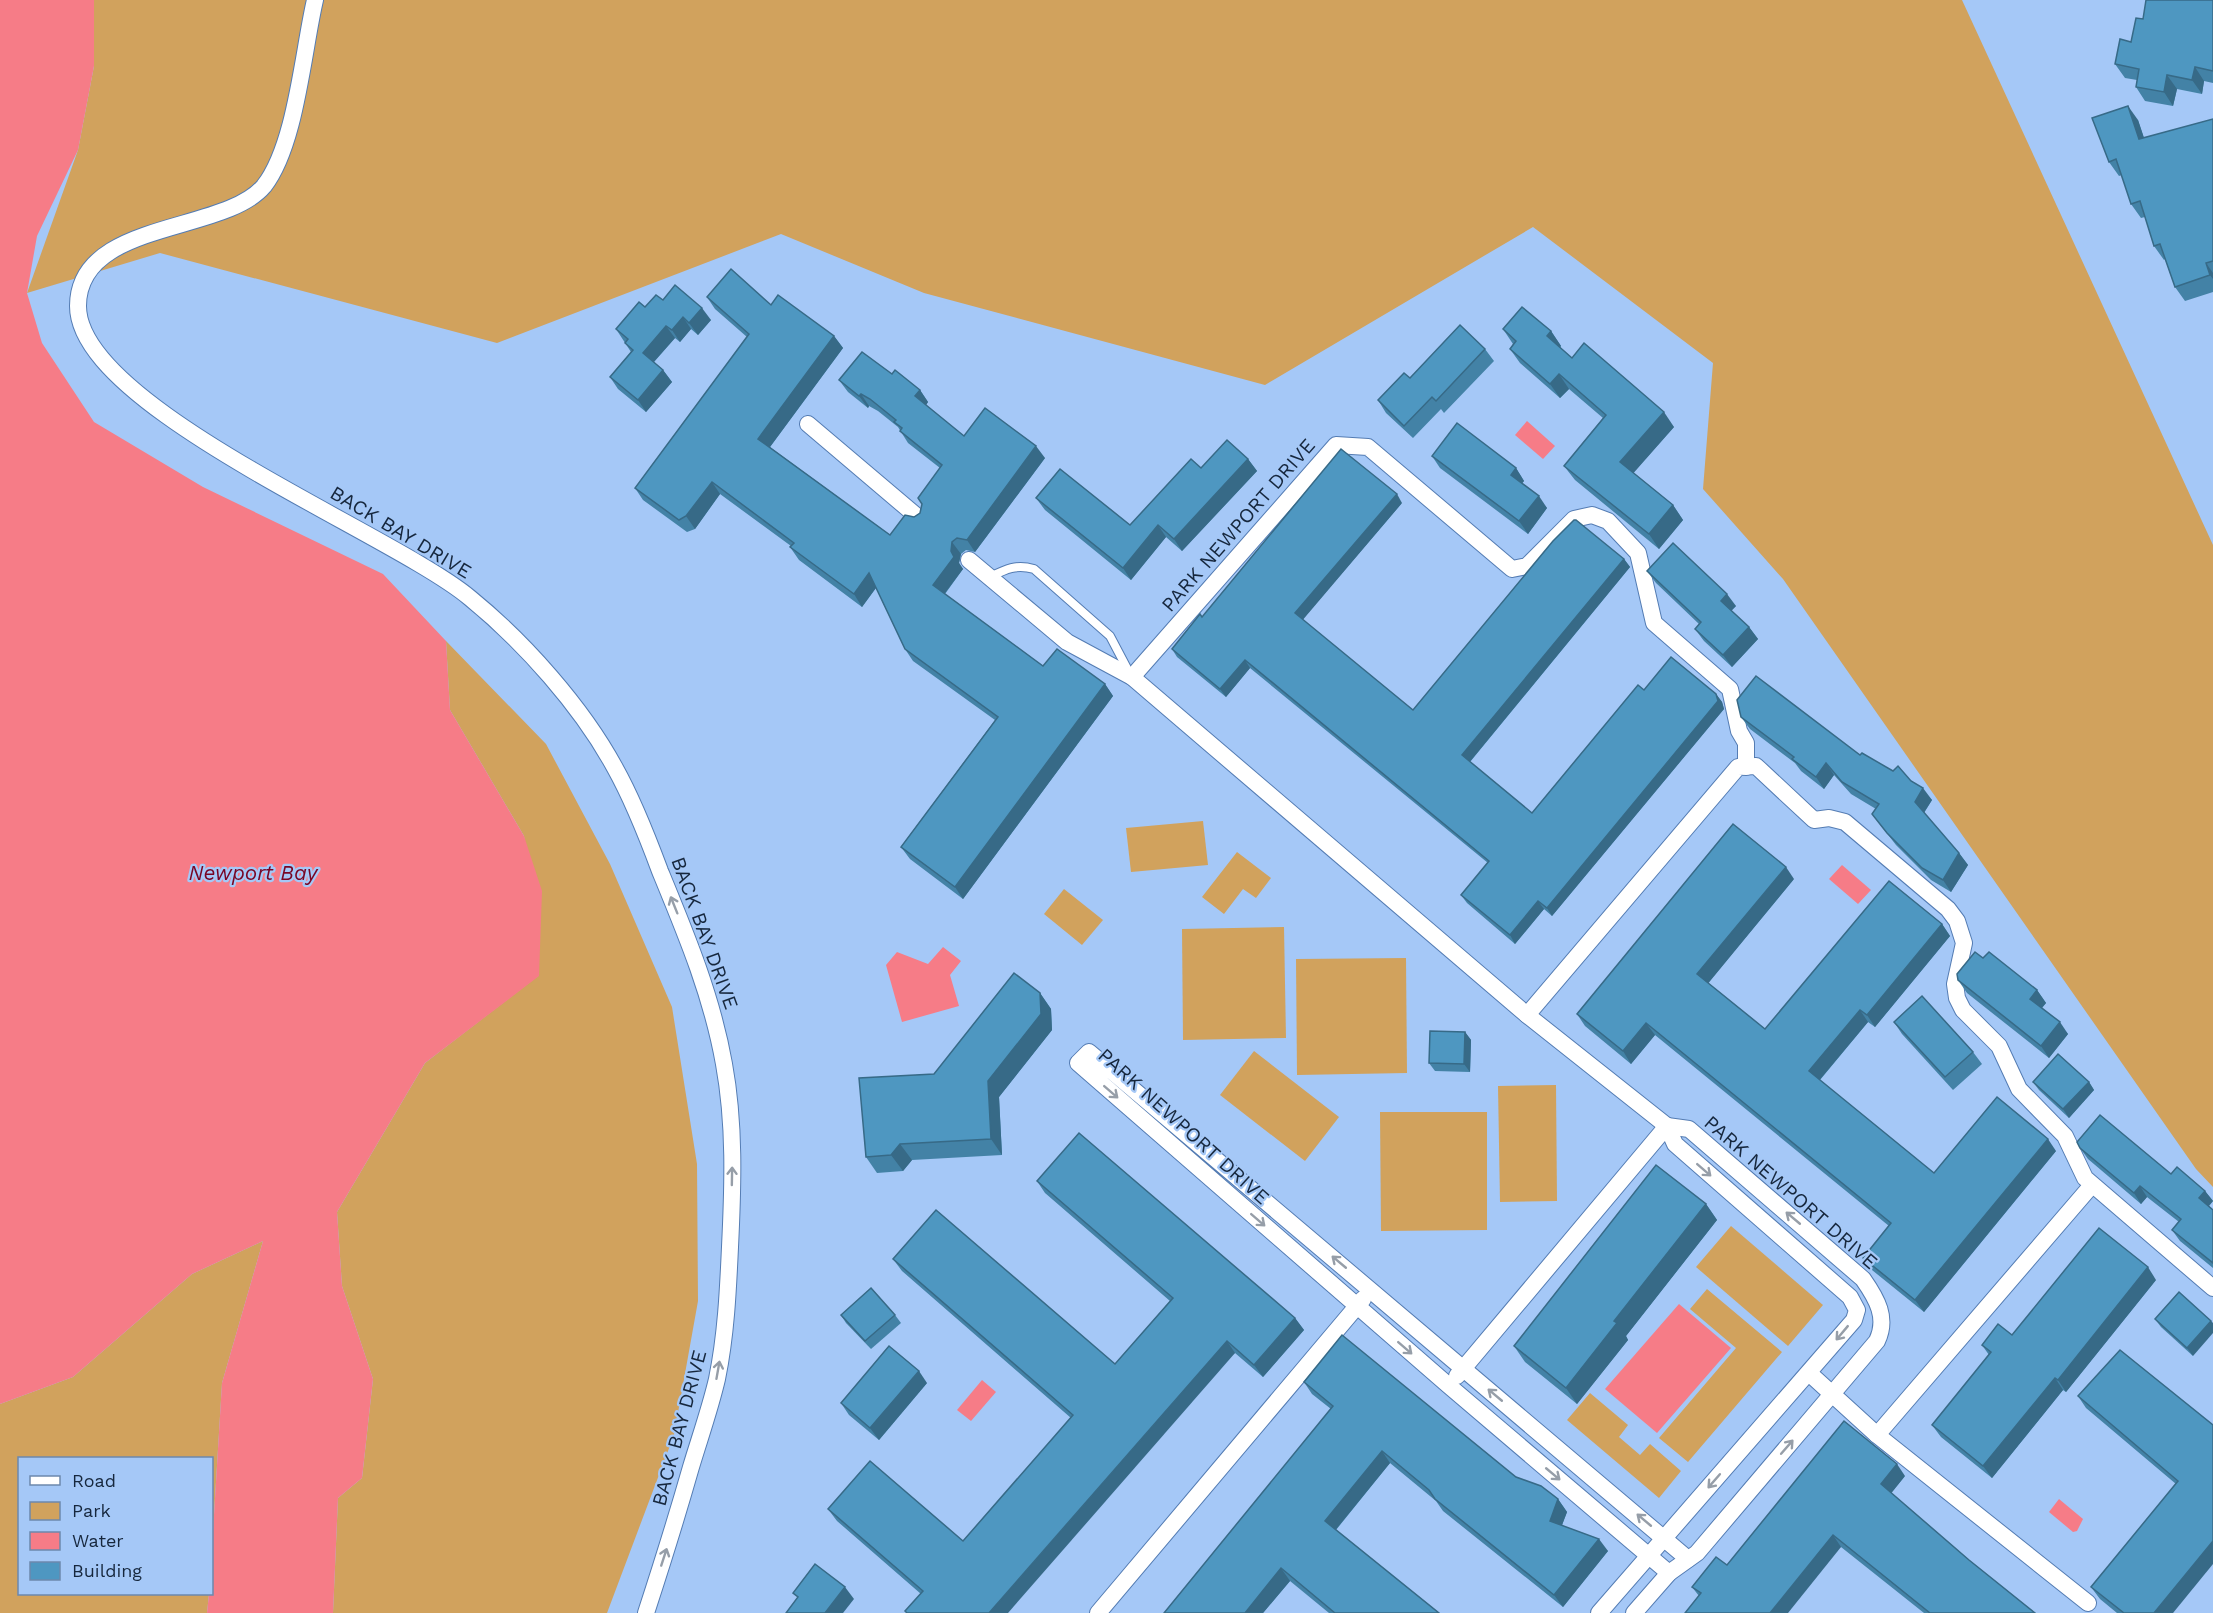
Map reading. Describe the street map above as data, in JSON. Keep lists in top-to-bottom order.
{
  "streets": {
    "street": ["PARK NEWPORT DRIVE", "BACK BAY DRIVE"]
  },
  "one_way": ["BACK BAY DRIVE"],
  "water": ["Newport Bay"],
  "legend": [
    "Road",
    "Park",
    "Water",
    "Building"
  ]
}
